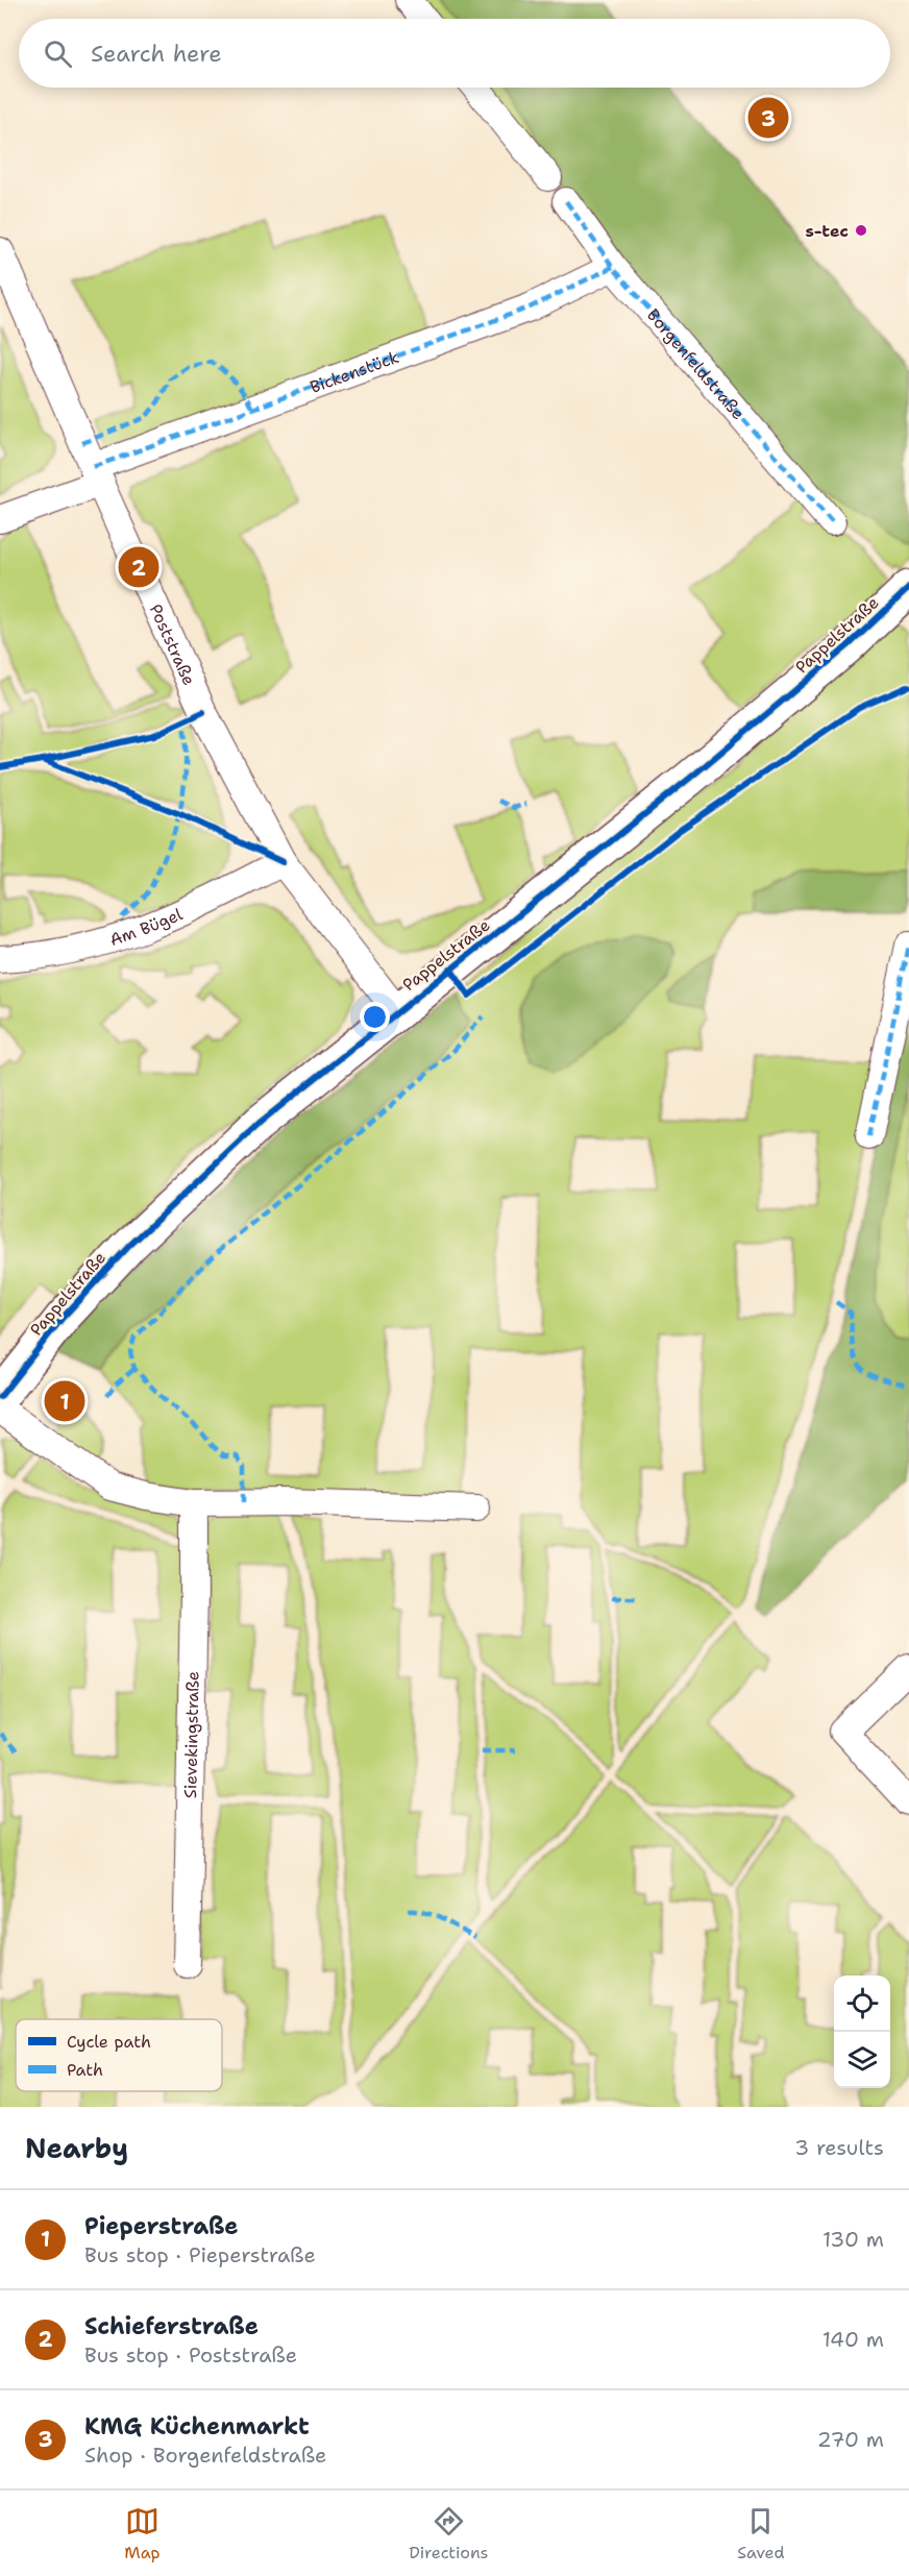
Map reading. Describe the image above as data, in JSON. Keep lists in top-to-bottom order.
{
  "streets": {
    "street": [
      "Borgenfeldstraße",
      "Bickenstück",
      "Pappelstraße",
      "Poststraße",
      "Am Bügel",
      "Sievekingstraße"
    ]
  },
  "crossings": [
    ["Borgenfeldstraße", "Bickenstück"],
    ["Bickenstück", "Poststraße"],
    ["Pappelstraße", "Poststraße"],
    ["Poststraße", "Am Bügel"]
  ],
  "places": ["s-tec"],
  "legend": ["Cycle path", "Path"],
  "page": {
    "search": "Search here",
    "pins": ["3", "2", "1"],
    "heading": ["Nearby", "3 results"],
    "list": [
      {
        "mark": "1",
        "name": "Pieperstraße",
        "note": "Bus stop · Pieperstraße",
        "value": "130 m"
      },
      {
        "mark": "2",
        "name": "Schieferstraße",
        "note": "Bus stop · Poststraße",
        "value": "140 m"
      },
      {
        "mark": "3",
        "name": "KMG Küchenmarkt",
        "note": "Shop · Borgenfeldstraße",
        "value": "270 m"
      }
    ],
    "nav": ["Map", "Directions", "Saved"]
  }
}
